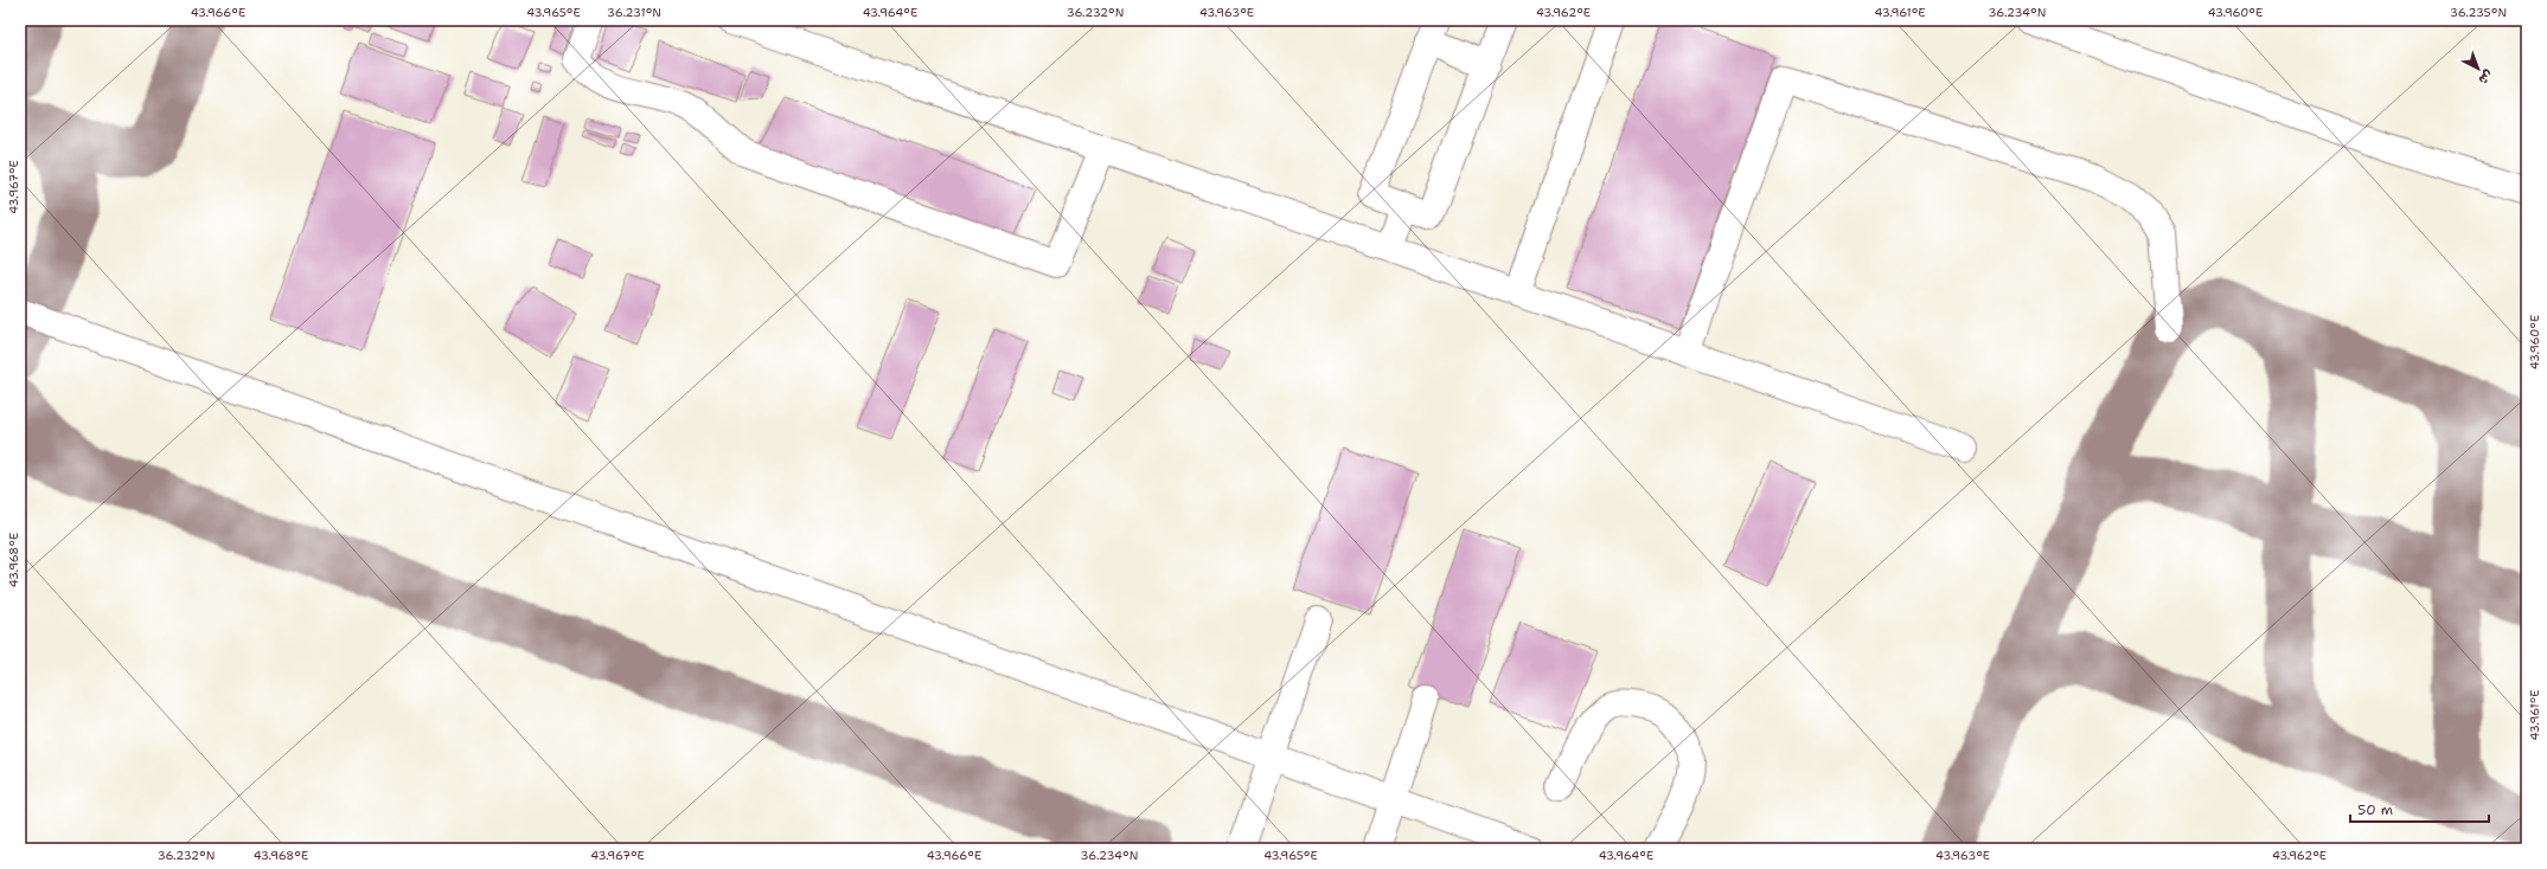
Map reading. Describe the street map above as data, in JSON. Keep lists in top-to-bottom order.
{
  "scale_bar": "50 m",
  "north": "bottom right",
  "coordinates": [
    "43.966°E",
    "43.965°E",
    "36.231°N",
    "43.964°E",
    "36.232°N",
    "43.963°E",
    "43.962°E",
    "43.961°E",
    "36.234°N",
    "43.960°E",
    "36.235°N",
    "43.967°E",
    "43.968°E"
  ]
}
